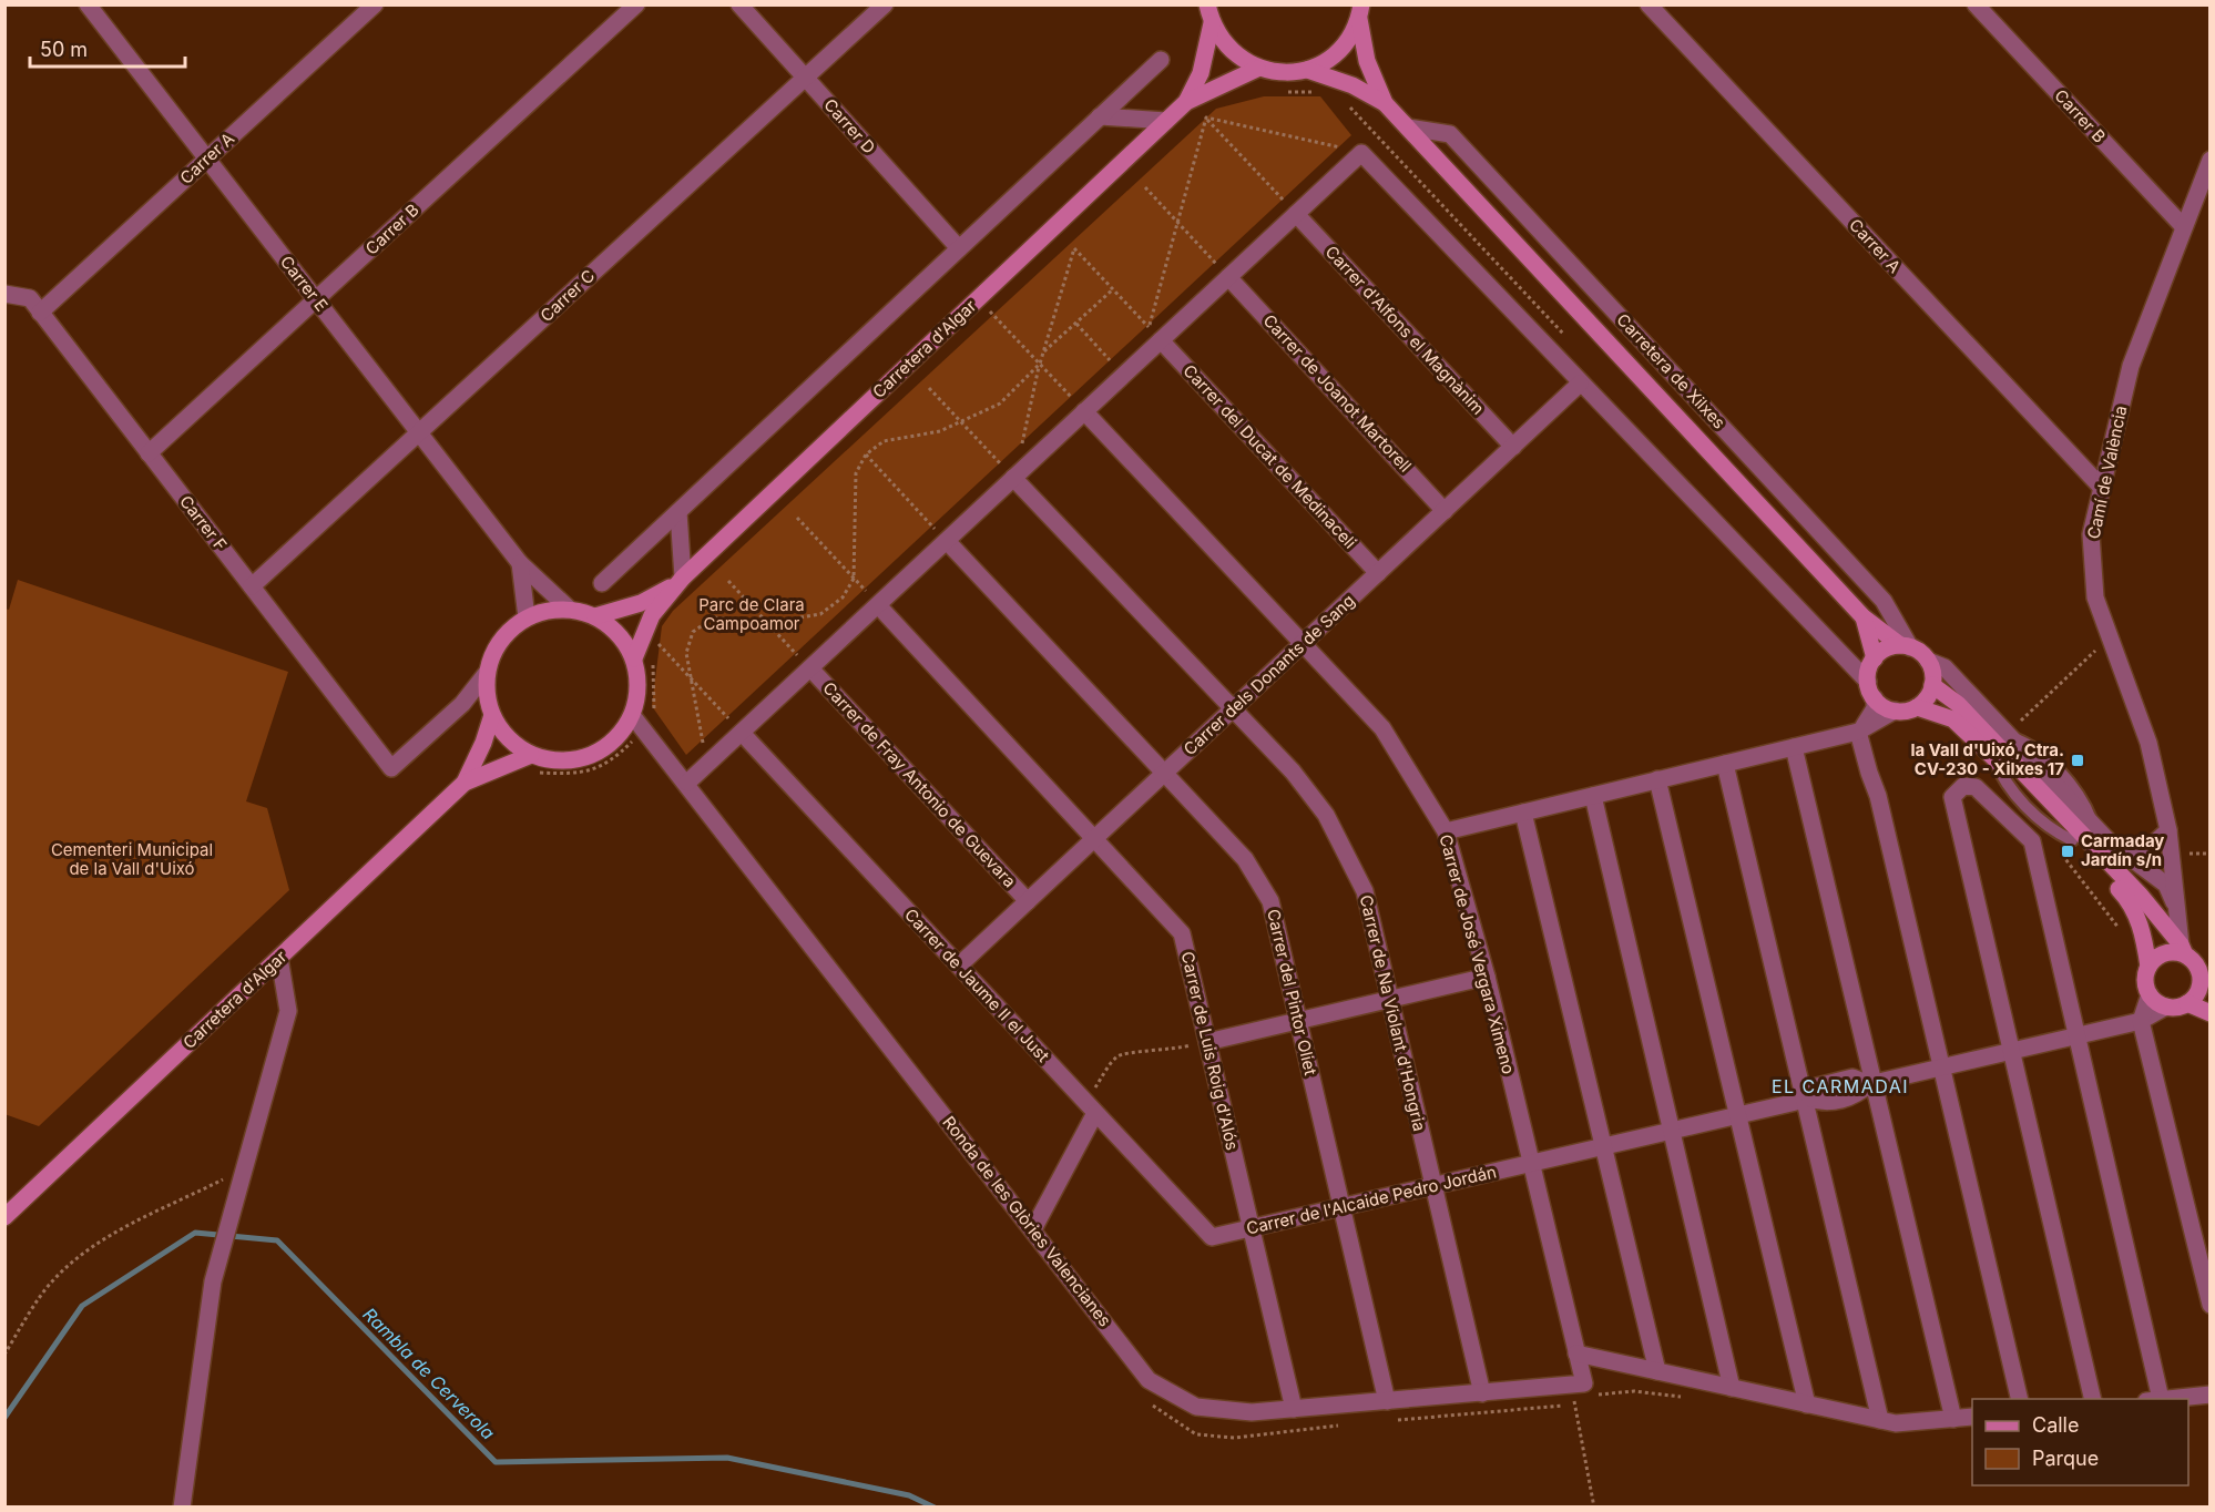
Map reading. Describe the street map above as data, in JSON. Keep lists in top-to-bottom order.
{
  "streets": {
    "main road": ["Carretera d'Algar", "Carretera de Xilxes"],
    "street": [
      "Carrer B",
      "Carrer D",
      "Carrer A",
      "Carrer E",
      "Carrer C",
      "Carrer d'Alfons el Magnànim",
      "Carrer de Joanot Martorell",
      "Carrer del Ducat de Medinaceli",
      "Camí de València",
      "Carrer F",
      "Carrer dels Donants de Sang",
      "Carrer de Fray Antonio de Guevara",
      "Carrer de José Vergara Ximeno",
      "Carrer de Jaume II el Just",
      "Carrer del Pintor Oliet",
      "Carrer de Na Violant d'Hongria",
      "Carrer de Luis Roig d'Alós",
      "Carrer de l'Alcaide Pedro Jordán",
      "Ronda de les Glòries Valencianes"
    ]
  },
  "crossings": [
    ["Carrer B", "Carrer E"],
    ["Carrer B", "Camí de València"],
    ["Carrer B", "Carrer F"],
    ["Carrer D", "Carrer C"],
    ["Carrer A", "Carrer E"],
    ["Carrer A", "Camí de València"],
    ["Carrer A", "Carrer F"],
    ["Carrer E", "Carrer C"],
    ["Carrer E", "Carretera d'Algar"],
    ["Carrer E", "Carrer F"],
    ["Carrer E", "Ronda de les Glòries Valencianes"],
    ["Carrer C", "Carrer F"],
    ["Carrer d'Alfons el Magnànim", "Carrer dels Donants de Sang"],
    ["Carretera d'Algar", "Carrer F"],
    ["Carretera d'Algar", "Ronda de les Glòries Valencianes"],
    ["Carrer de Joanot Martorell", "Carrer dels Donants de Sang"],
    ["Carrer del Ducat de Medinaceli", "Carrer dels Donants de Sang"],
    ["Carrer F", "Ronda de les Glòries Valencianes"],
    ["Carrer dels Donants de Sang", "Carrer de Fray Antonio de Guevara"],
    ["Carrer dels Donants de Sang", "Carrer de José Vergara Ximeno"],
    ["Carrer dels Donants de Sang", "Carrer de Jaume II el Just"],
    ["Carrer dels Donants de Sang", "Carrer del Pintor Oliet"],
    ["Carrer dels Donants de Sang", "Carrer de Na Violant d'Hongria"],
    ["Carrer dels Donants de Sang", "Carrer de Luis Roig d'Alós"],
    ["Carrer de José Vergara Ximeno", "Carrer de l'Alcaide Pedro Jordán"],
    ["Carrer de José Vergara Ximeno", "Ronda de les Glòries Valencianes"],
    ["Carrer de Jaume II el Just", "Carrer de l'Alcaide Pedro Jordán"],
    ["Carrer del Pintor Oliet", "Carrer de l'Alcaide Pedro Jordán"],
    ["Carrer del Pintor Oliet", "Ronda de les Glòries Valencianes"],
    ["Carrer de Na Violant d'Hongria", "Carrer de l'Alcaide Pedro Jordán"],
    ["Carrer de Na Violant d'Hongria", "Ronda de les Glòries Valencianes"],
    ["Carrer de Luis Roig d'Alós", "Carrer de l'Alcaide Pedro Jordán"],
    ["Carrer de Luis Roig d'Alós", "Ronda de les Glòries Valencianes"]
  ],
  "districts": ["EL CARMADAI"],
  "water": ["Rambla de Cerverola"],
  "parks": ["Parc de Clara Campoamor", "Cementeri Municipal de la Vall d'Uixó"],
  "places": {
    "transit": ["la Vall d'Uixó, Ctra. CV-230 - Xilxes 17", "Carmaday Jardín s/n"]
  },
  "legend": ["Calle", "Parque"],
  "scale_bar": "50 m"
}
